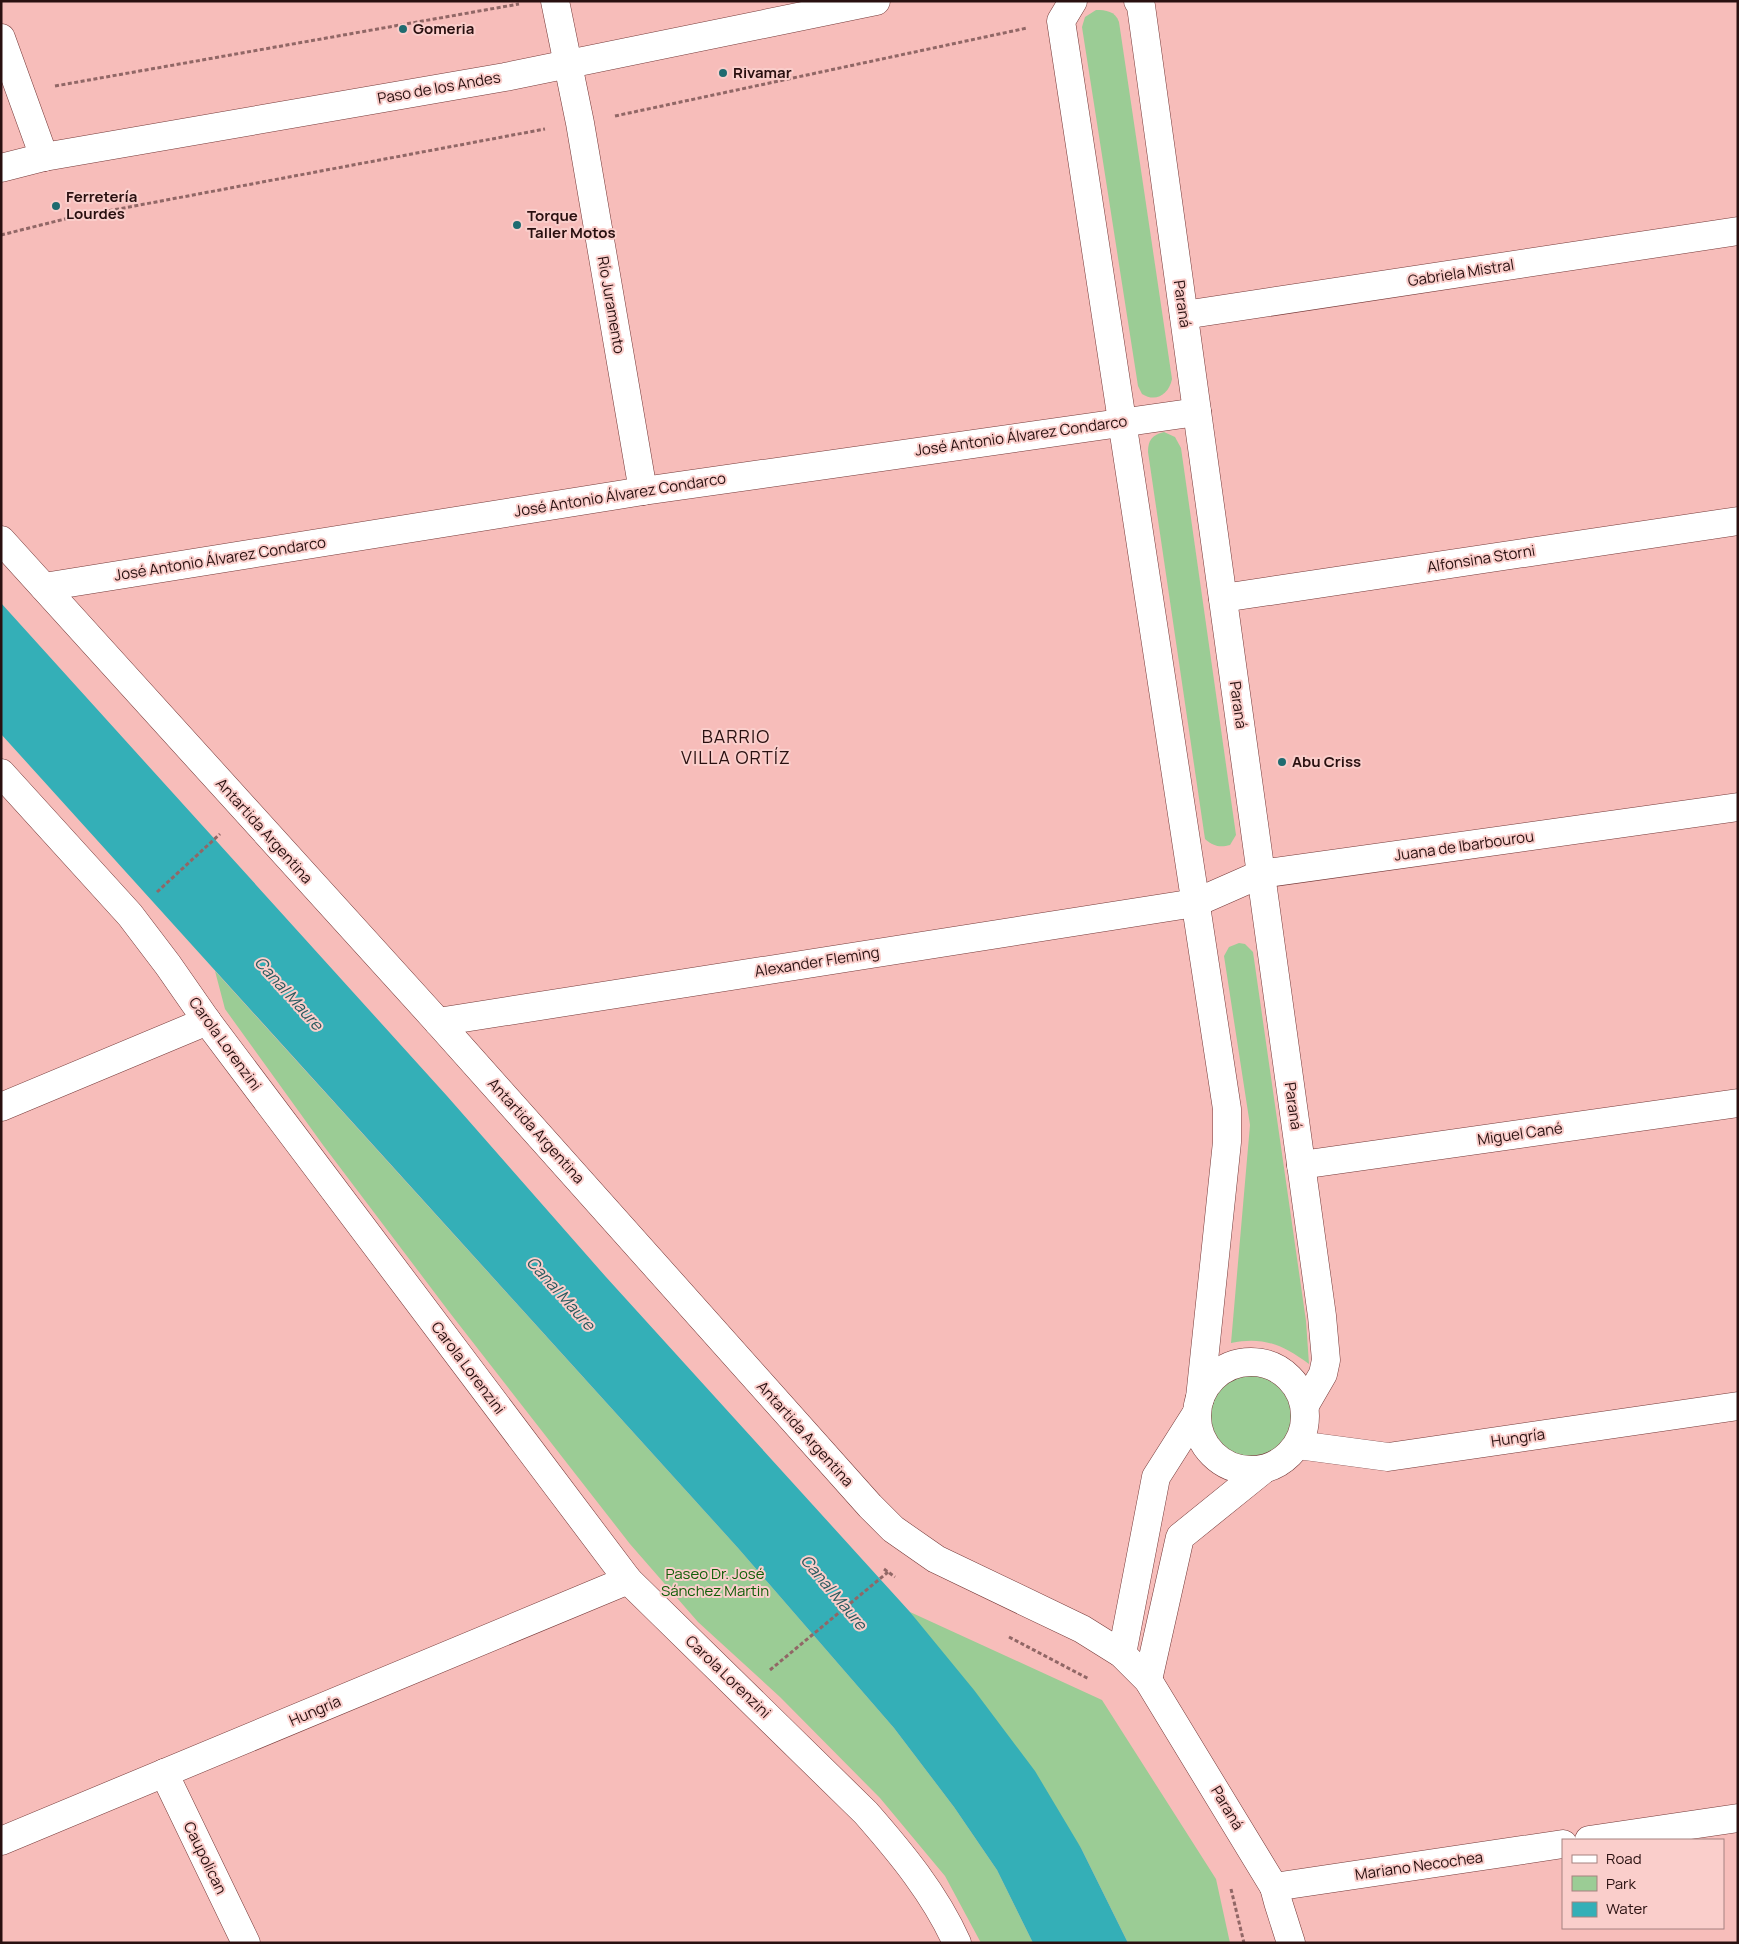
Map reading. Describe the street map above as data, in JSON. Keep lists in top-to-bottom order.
{
  "streets": {
    "street": [
      "Paso de los Andes",
      "Gabriela Mistral",
      "Paraná",
      "Río Juramento",
      "José Antonio Álvarez Condarco",
      "Alfonsina Storni",
      "Antartida Argentina",
      "Juana de Ibarbourou",
      "Alexander Fleming",
      "Carola Lorenzini",
      "Miguel Cané",
      "Hungría",
      "Caupolican",
      "Mariano Necochea"
    ]
  },
  "crossings": [
    ["Paso de los Andes", "Río Juramento"],
    ["Gabriela Mistral", "Paraná"],
    ["Paraná", "José Antonio Álvarez Condarco"],
    ["Paraná", "Alfonsina Storni"],
    ["Paraná", "Antartida Argentina"],
    ["Paraná", "Juana de Ibarbourou"],
    ["Paraná", "Miguel Cané"],
    ["Paraná", "Hungría"],
    ["Paraná", "Mariano Necochea"],
    ["Río Juramento", "José Antonio Álvarez Condarco"],
    ["José Antonio Álvarez Condarco", "Antartida Argentina"],
    ["Antartida Argentina", "Alexander Fleming"],
    ["Juana de Ibarbourou", "Alexander Fleming"],
    ["Carola Lorenzini", "Hungría"],
    ["Hungría", "Caupolican"]
  ],
  "districts": ["BARRIO VILLA ORTÍZ"],
  "water": ["Canal Maure"],
  "parks": ["Paseo Dr. José Sánchez Martin"],
  "places": [
    "Gomeria",
    "Rivamar",
    "Ferretería Lourdes",
    "Torque Taller Motos",
    "Abu Criss"
  ],
  "legend": ["Road", "Park", "Water"]
}
